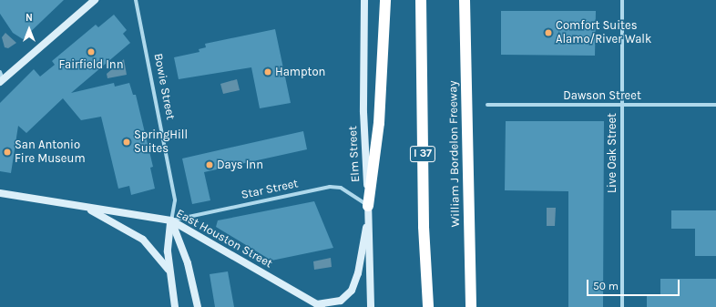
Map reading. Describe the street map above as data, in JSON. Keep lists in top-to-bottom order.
{
  "streets": {
    "highway": ["I 37", "William J Bordelon Freeway"],
    "main road": ["Bowie Street", "Elm Street", "East Houston Street"],
    "street": ["Dawson Street", "Live Oak Street", "Star Street"]
  },
  "crossings": [
    ["Bowie Street", "Star Street"],
    ["Bowie Street", "East Houston Street"],
    ["Dawson Street", "Live Oak Street"],
    ["Elm Street", "Star Street"],
    ["Star Street", "East Houston Street"]
  ],
  "places": [
    "Comfort Suites Alamo/River Walk",
    "Fairfield Inn",
    "Hampton",
    "SpringHill Suites",
    "San Antonio Fire Museum",
    "Days Inn"
  ],
  "scale_bar": "50 m",
  "north": "top"
}
